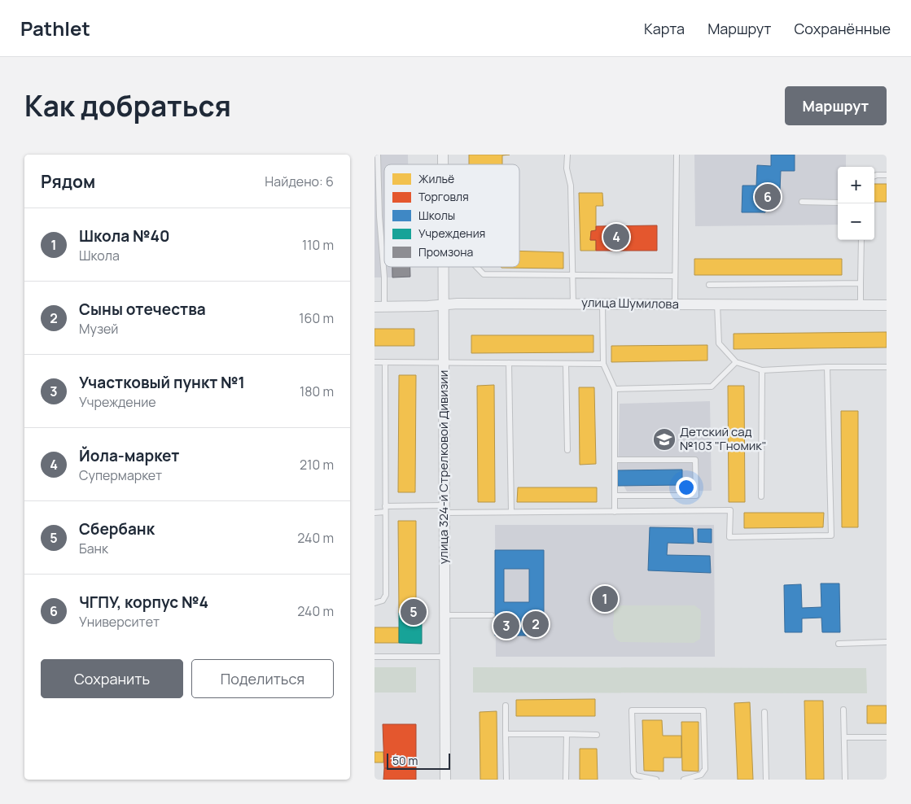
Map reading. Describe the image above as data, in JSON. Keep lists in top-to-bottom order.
{
  "streets": {
    "street": ["улица Шумилова", "улица 324-й Стрелковой Дивизии"]
  },
  "crossings": [
    ["улица Шумилова", "улица 324-й Стрелковой Дивизии"]
  ],
  "places": {
    "school or university": ["Детский сад №103 \"Гномик\""]
  },
  "legend": [
    "Жильё",
    "Торговля",
    "Школы",
    "Учреждения",
    "Промзона"
  ],
  "scale_bar": "50 m",
  "page": {
    "header": "Pathlet",
    "nav": ["Карта", "Маршрут", "Сохранённые"],
    "title": "Как добраться",
    "buttons": [
      "Маршрут",
      ["Сохранить", "Поделиться"]
    ],
    "heading": ["Рядом", "Найдено: 6"],
    "map_buttons": ["+", "−"],
    "pins": [
      "6",
      "4",
      "1",
      "5",
      "2",
      "3"
    ],
    "list": [
      {
        "mark": "1",
        "name": "Школа №40",
        "note": "Школа",
        "value": "110 m"
      },
      {
        "mark": "2",
        "name": "Сыны отечества",
        "note": "Музей",
        "value": "160 m"
      },
      {
        "mark": "3",
        "name": "Участковый пункт №1",
        "note": "Учреждение",
        "value": "180 m"
      },
      {
        "mark": "4",
        "name": "Йола-маркет",
        "note": "Супермаркет",
        "value": "210 m"
      },
      {
        "mark": "5",
        "name": "Сбербанк",
        "note": "Банк",
        "value": "240 m"
      },
      {
        "mark": "6",
        "name": "ЧГПУ, корпус №4",
        "note": "Университет",
        "value": "240 m"
      }
    ],
    "scale": "50 m"
  }
}
